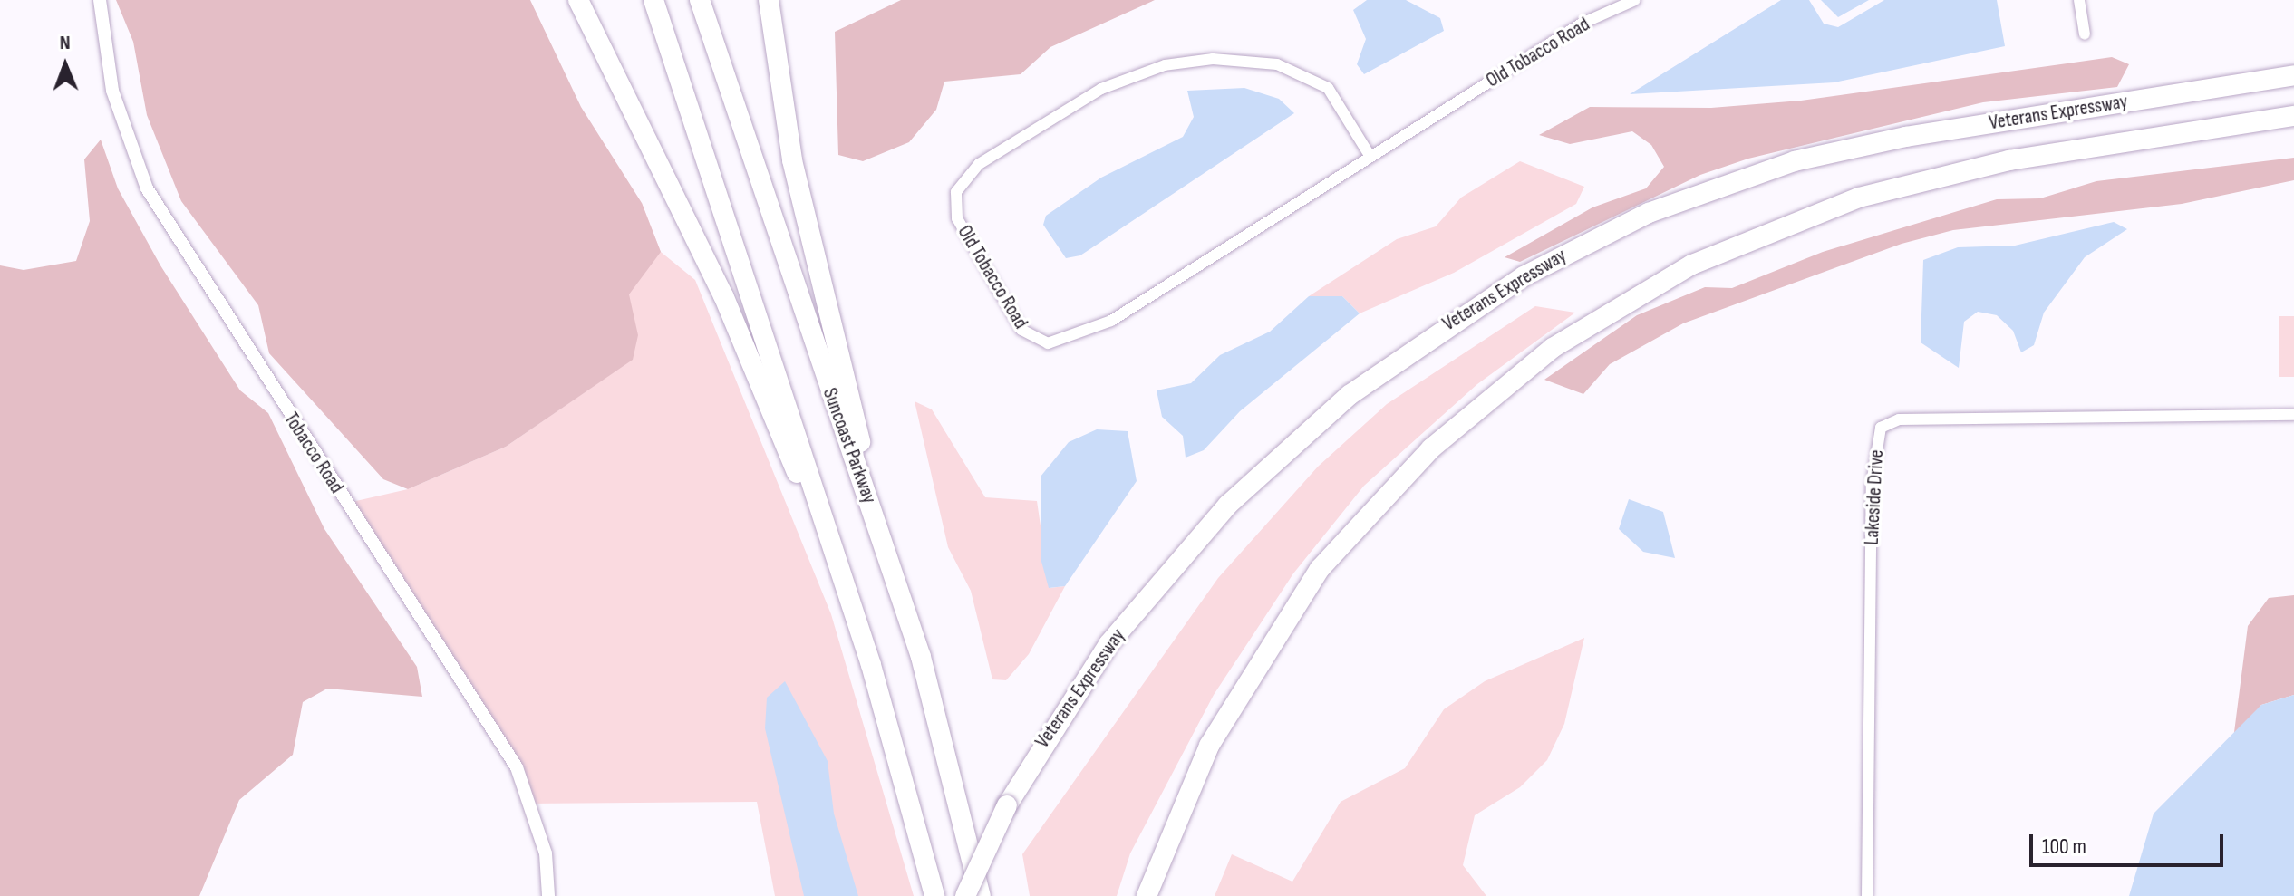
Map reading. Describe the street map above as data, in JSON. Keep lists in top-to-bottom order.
{
  "streets": {
    "highway": ["Veterans Expressway", "Suncoast Parkway"],
    "street": ["Old Tobacco Road", "Tobacco Road", "Lakeside Drive"]
  },
  "scale_bar": "100 m",
  "north": "top"
}
